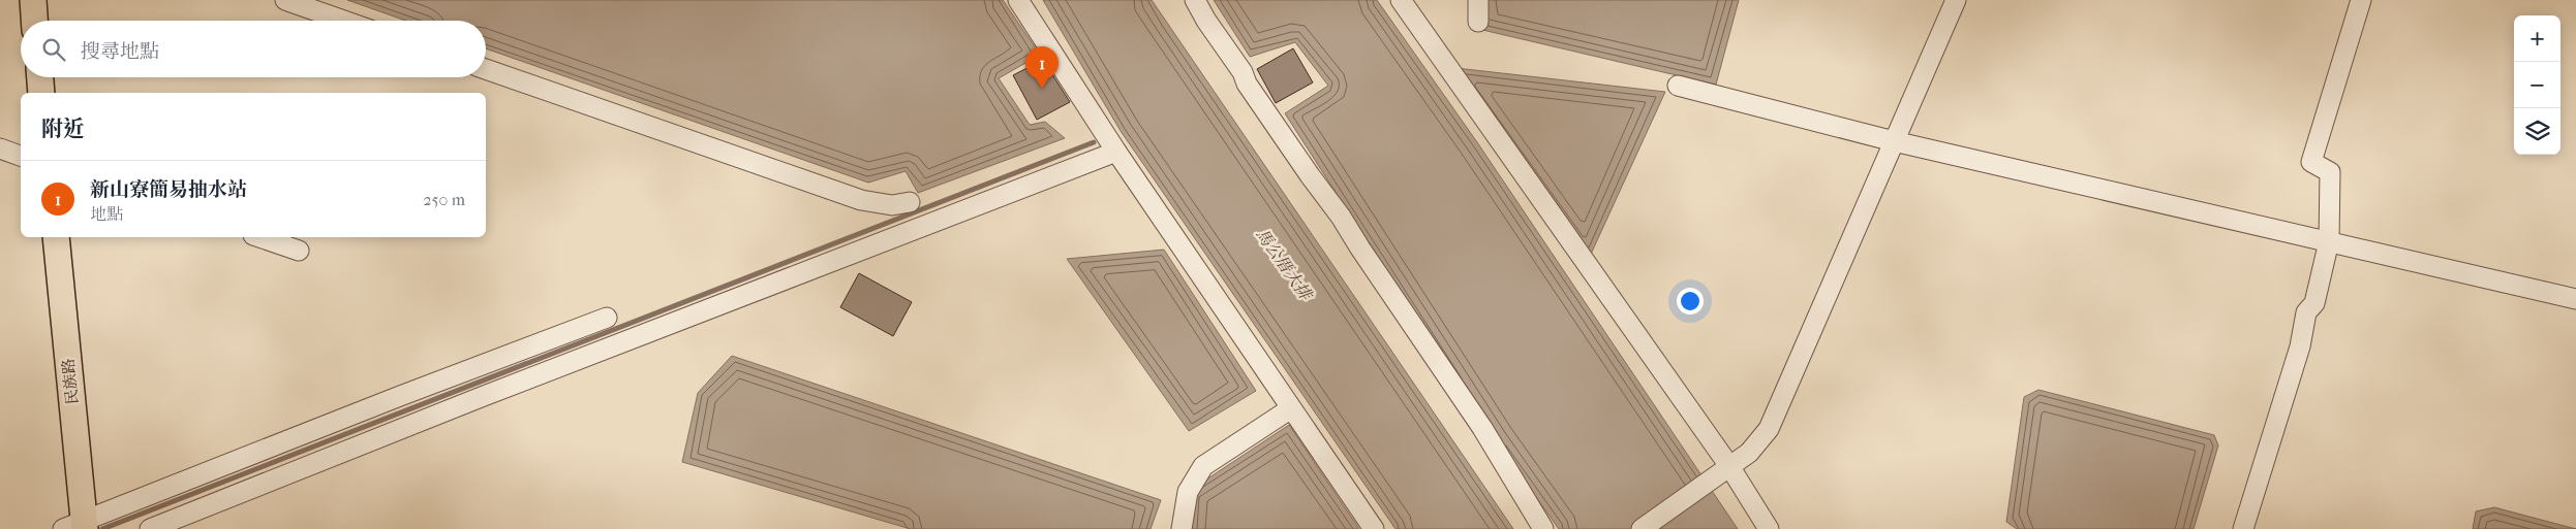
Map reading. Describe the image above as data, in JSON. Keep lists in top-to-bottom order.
{
  "streets": {
    "main road": ["民族路"]
  },
  "water": ["馬公厝大排"],
  "page": {
    "map_buttons": ["+", "−"],
    "search": "搜尋地點",
    "pins": "1",
    "heading": "附近",
    "list": [
      {
        "mark": "1",
        "name": "新山寮簡易抽水站",
        "note": "地點",
        "value": "250 m"
      }
    ]
  }
}
